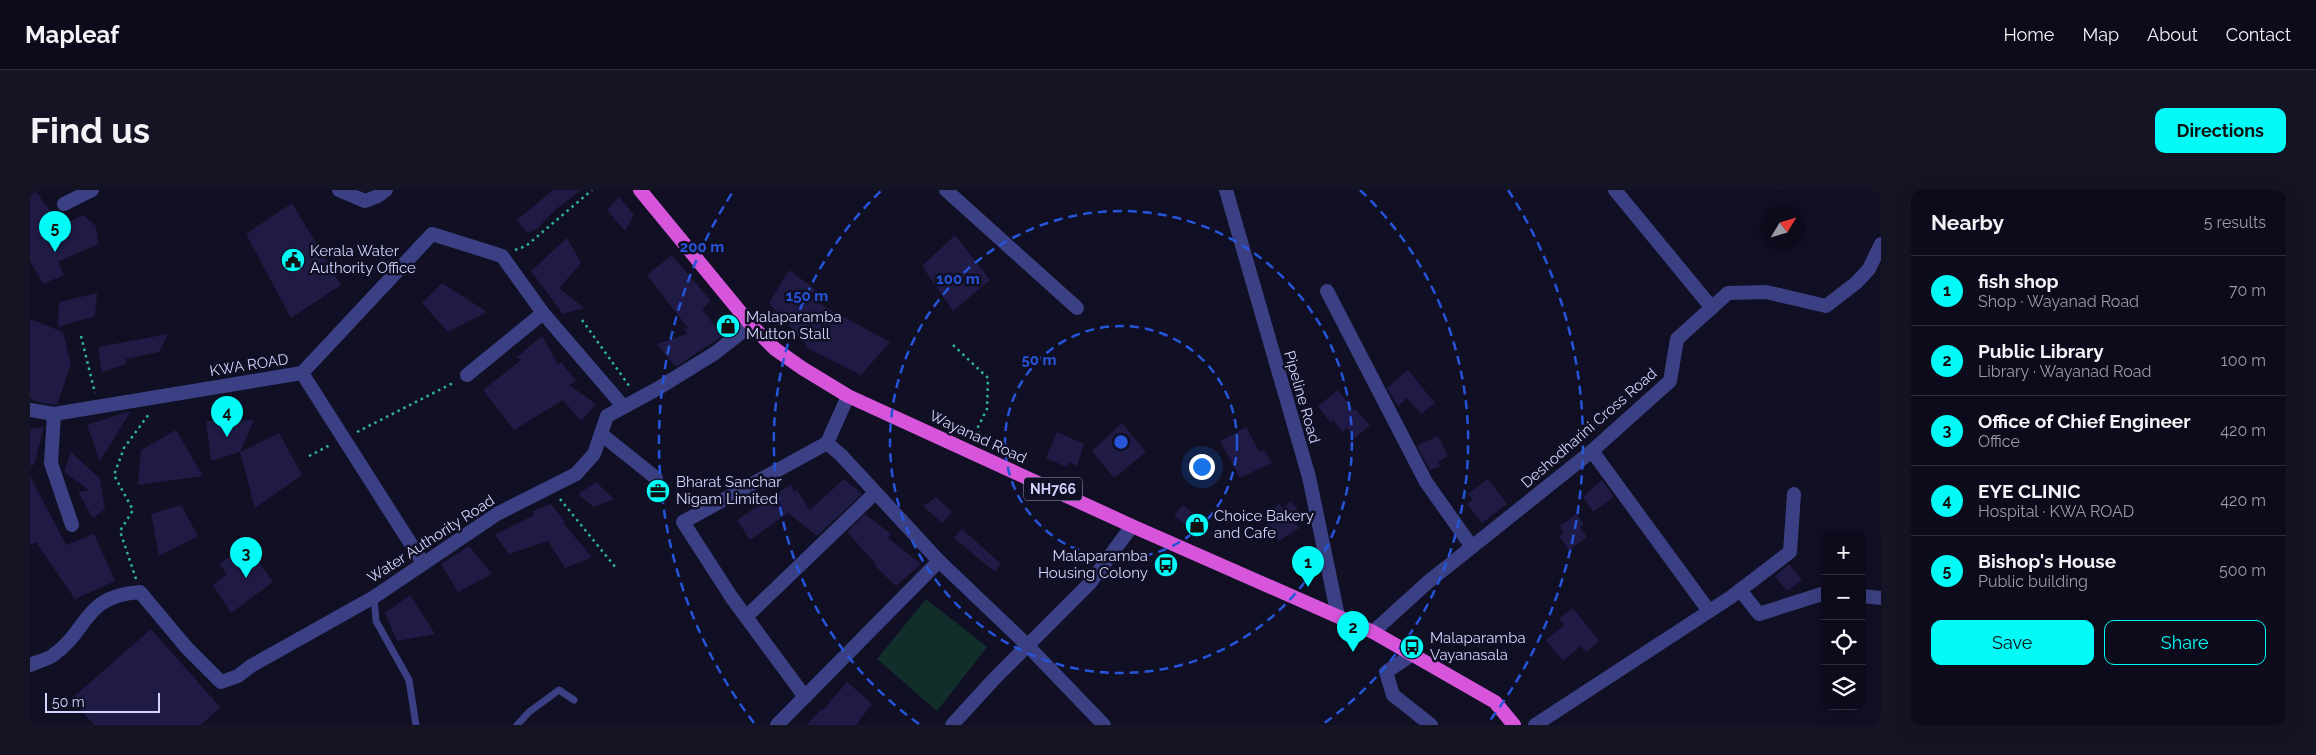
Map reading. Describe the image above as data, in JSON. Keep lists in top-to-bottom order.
{
  "streets": {
    "highway": ["Wayanad Road", "NH766"],
    "street": [
      "KWA ROAD",
      "Pipeline Road",
      "Deshodharini Cross Road",
      "Water Authority Road"
    ]
  },
  "crossings": [
    ["Pipeline Road", "Wayanad Road"],
    ["Deshodharini Cross Road", "Wayanad Road"],
    ["Wayanad Road", "Water Authority Road"]
  ],
  "places": {
    "public building": ["Kerala Water Authority Office"],
    "shop": ["Malaparamba Mutton Stall", "Choice Bakery and Cafe"],
    "office": ["Bharat Sanchar Nigam Limited"],
    "bus stop": ["Malaparamba Housing Colony", "Malaparamba Vayanasala"]
  },
  "scale_bar": "50 m",
  "north": "top right",
  "page": {
    "header": "Mapleaf",
    "nav": [
      "Home",
      "Map",
      "About",
      "Contact"
    ],
    "buttons": [
      "Directions",
      ["Save", "Share"]
    ],
    "title": "Find us",
    "heading": ["Nearby", "5 results"],
    "pins": [
      "5",
      "4",
      "3",
      "1",
      "2"
    ],
    "list": [
      {
        "mark": "1",
        "name": "fish shop",
        "note": "Shop · Wayanad Road",
        "value": "70 m"
      },
      {
        "mark": "2",
        "name": "Public Library",
        "note": "Library · Wayanad Road",
        "value": "100 m"
      },
      {
        "mark": "3",
        "name": "Office of Chief Engineer",
        "note": "Office",
        "value": "420 m"
      },
      {
        "mark": "4",
        "name": "EYE CLINIC",
        "note": "Hospital · KWA ROAD",
        "value": "420 m"
      },
      {
        "mark": "5",
        "name": "Bishop's House",
        "note": "Public building",
        "value": "500 m"
      }
    ],
    "map_buttons": ["+", "−"],
    "scale": "50 m"
  },
  "rings": [
    "200 m",
    "100 m",
    "150 m",
    "50 m"
  ]
}
